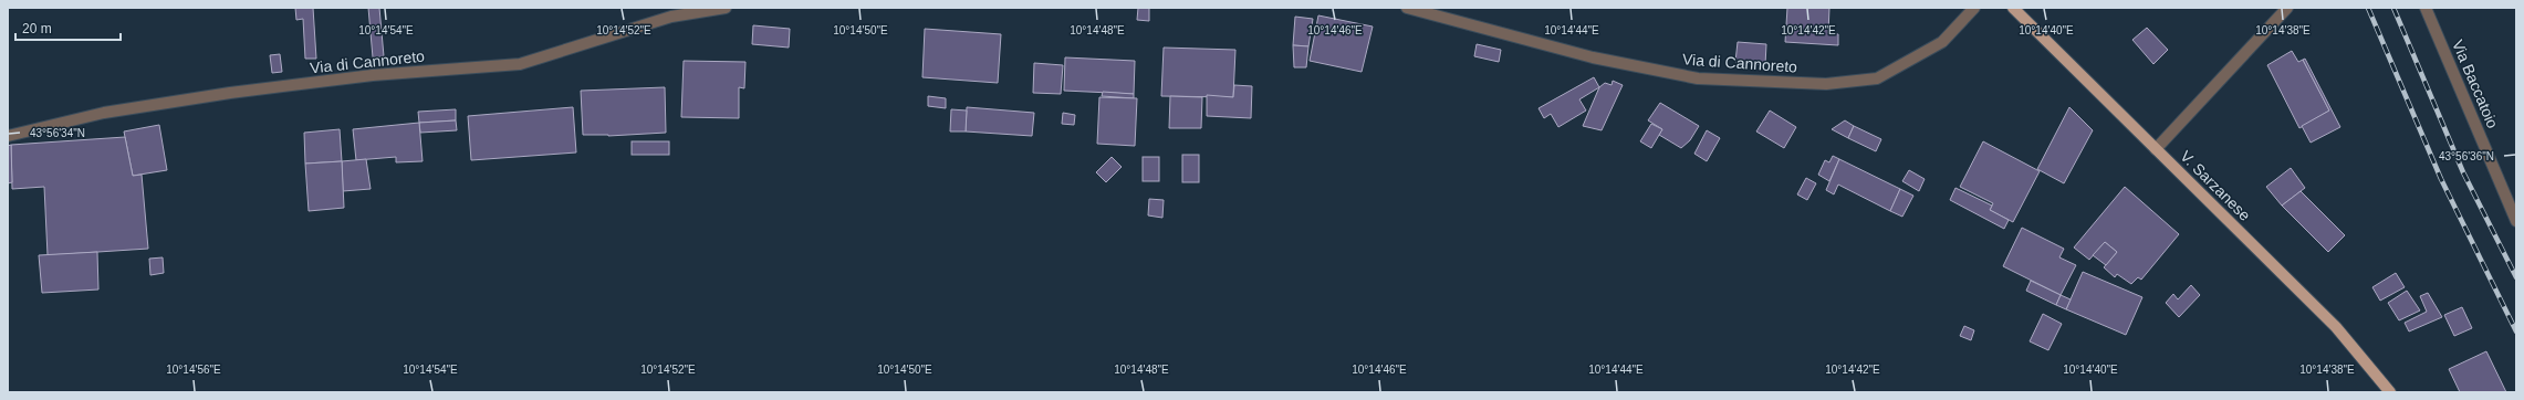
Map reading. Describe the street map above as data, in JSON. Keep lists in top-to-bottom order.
{
  "streets": {
    "main road": ["V. Sarzanese"],
    "street": ["Via di Cannoreto", "Via Baccatoio"]
  },
  "scale_bar": "20 m",
  "coordinates": [
    "10°14'54\"E",
    "10°14'52\"E",
    "10°14'50\"E",
    "10°14'48\"E",
    "10°14'46\"E",
    "10°14'44\"E",
    "10°14'42\"E",
    "10°14'40\"E",
    "10°14'38\"E",
    "43°56'34\"N",
    "43°56'36\"N",
    "10°14'56\"E"
  ]
}
